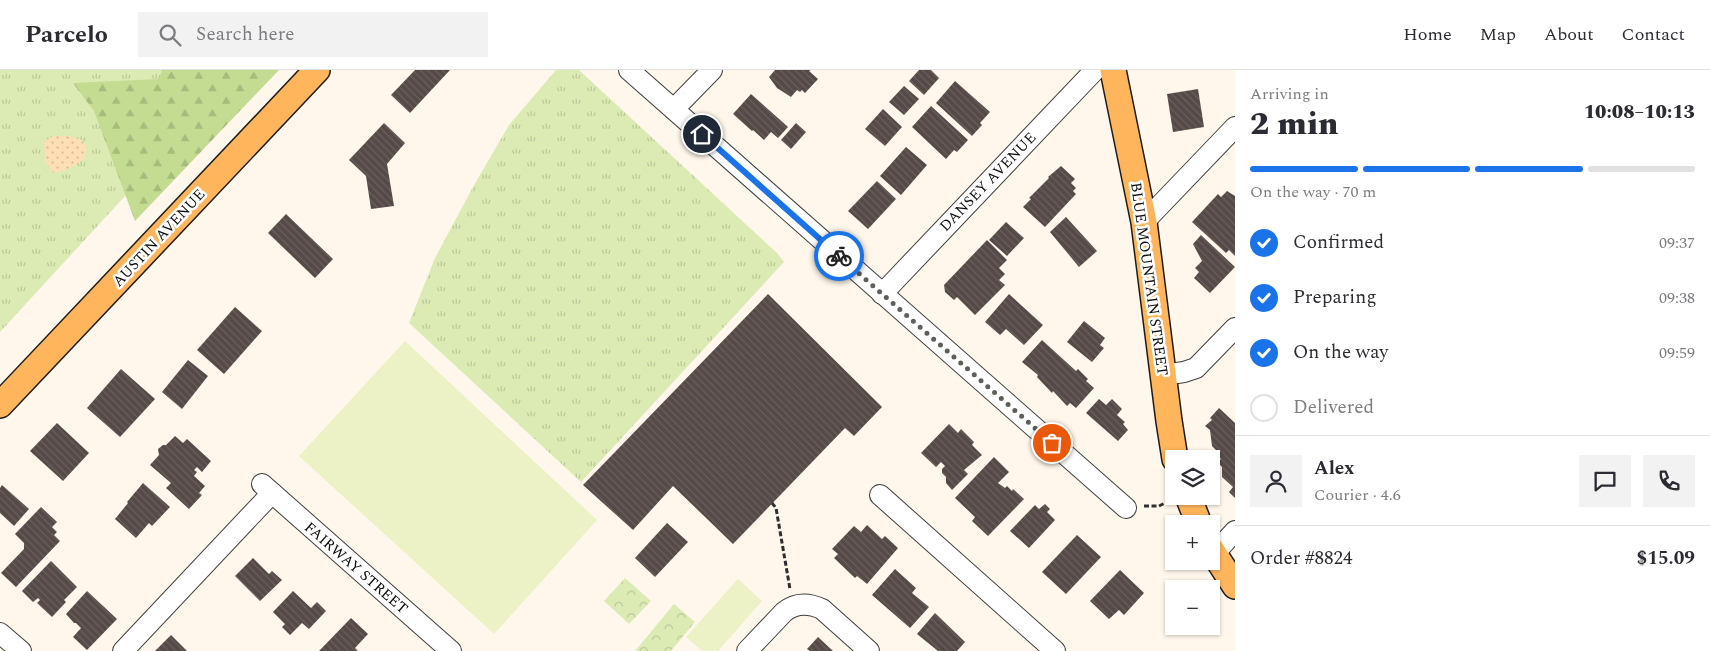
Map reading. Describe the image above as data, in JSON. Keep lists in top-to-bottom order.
{
  "streets": {
    "main road": ["AUSTIN AVENUE", "BLUE MOUNTAIN STREET"],
    "street": ["DANSEY AVENUE", "FAIRWAY STREET"]
  },
  "page": {
    "header": "Parcelo",
    "search": "Search here",
    "nav": [
      "Home",
      "Map",
      "About",
      "Contact"
    ],
    "heading": ["2 min", "Arriving in", "10:08–10:13"],
    "panel": [
      "Alex",
      "Courier · 4.6",
      "Order #8824",
      "$15.09"
    ],
    "bar": "On the way · 70 m",
    "list": [
      ["Confirmed", "09:37"],
      ["Preparing", "09:38"],
      ["On the way", "09:59"],
      "Delivered"
    ],
    "map_buttons": ["+", "−"]
  }
}
